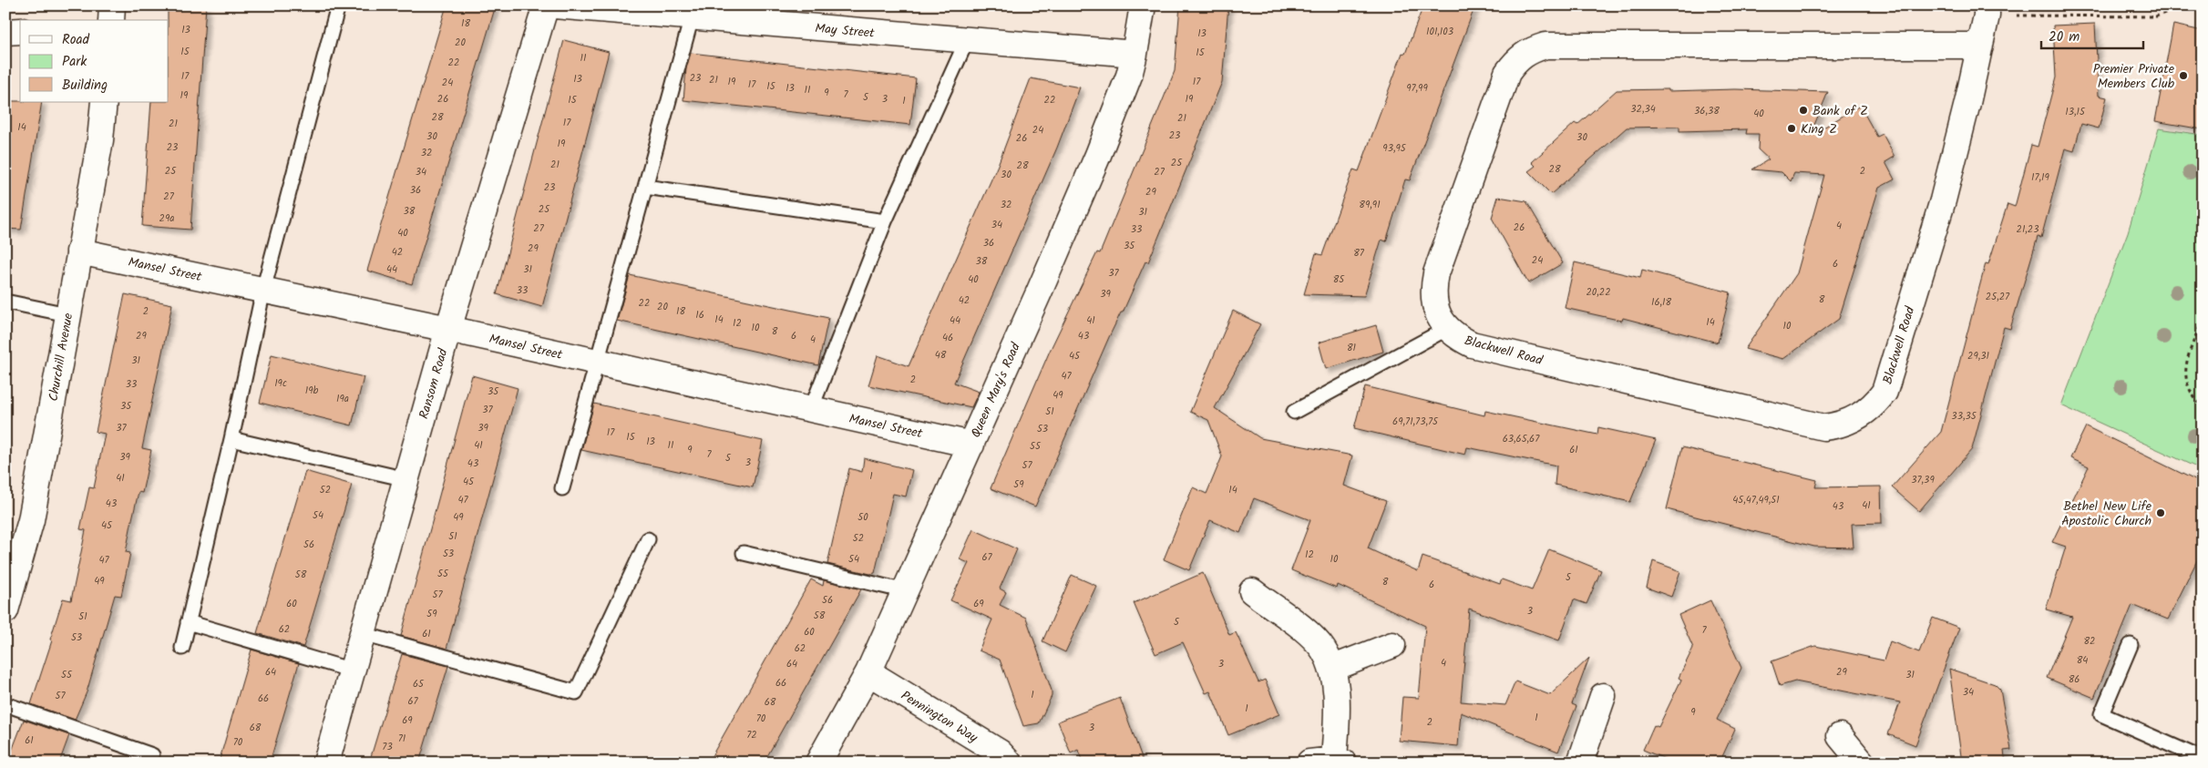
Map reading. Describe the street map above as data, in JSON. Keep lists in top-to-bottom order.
{
  "streets": {
    "street": [
      "May Street",
      "Mansel Street",
      "Blackwell Road",
      "Churchill Avenue",
      "Ransom Road",
      "Queen Mary's Road",
      "Pennington Way"
    ]
  },
  "crossings": [
    ["May Street", "Queen Mary's Road"],
    ["Mansel Street", "Churchill Avenue"],
    ["Mansel Street", "Ransom Road"],
    ["Mansel Street", "Queen Mary's Road"],
    ["Queen Mary's Road", "Pennington Way"]
  ],
  "places": [
    "Premier Private Members Club",
    "Bank of Z",
    "King Z",
    "Bethel New Life Apostolic Church"
  ],
  "house_numbers": [
    "18",
    "13",
    "101,103",
    "13",
    "20",
    "15",
    "15",
    "11",
    "22",
    "17",
    "23",
    "13",
    "21",
    "19",
    "17",
    "24",
    "17",
    "15",
    "13",
    "97,99",
    "11",
    "9",
    "7",
    "19",
    "5",
    "26",
    "3",
    "19",
    "15",
    "22",
    "1",
    "32,34",
    "36,38",
    "13,15",
    "40",
    "28",
    "21",
    "17",
    "21",
    "14",
    "24",
    "23",
    "30",
    "30",
    "26",
    "19",
    "23",
    "93,95",
    "32",
    "25",
    "21",
    "28",
    "28",
    "25",
    "2",
    "34",
    "27",
    "30",
    "17,19",
    "23",
    "36",
    "29",
    "27",
    "32",
    "89,91",
    "25",
    "38",
    "31",
    "29a",
    "34",
    "4",
    "26",
    "27",
    "33",
    "21,23",
    "40",
    "36",
    "35",
    "29",
    "42",
    "87",
    "24",
    "38",
    "6",
    "44",
    "31",
    "37",
    "40",
    "85",
    "33",
    "20,22",
    "39",
    "25,27",
    "8",
    "42",
    "16,18",
    "22",
    "20",
    "2",
    "18",
    "16",
    "14",
    "44",
    "41",
    "14",
    "12",
    "10",
    "10",
    "8",
    "29",
    "6",
    "43",
    "46",
    "4",
    "81",
    "48",
    "45",
    "29,31",
    "31",
    "47",
    "2",
    "19c",
    "33",
    "19b",
    "35",
    "49",
    "19a",
    "35",
    "37",
    "51",
    "33,35",
    "69,71,73,75",
    "37",
    "39",
    "53",
    "17",
    "15",
    "63,65,67",
    "13",
    "41",
    "11",
    "55",
    "9",
    "61",
    "7",
    "39",
    "5",
    "3",
    "43",
    "57",
    "1",
    "41",
    "37,39",
    "45",
    "59",
    "52",
    "14",
    "47",
    "45,47,49,51",
    "43",
    "41",
    "43",
    "54",
    "49",
    "50",
    "45",
    "51",
    "52",
    "56",
    "53",
    "12",
    "67",
    "54",
    "10",
    "47",
    "55",
    "58",
    "5",
    "49",
    "8",
    "6",
    "57",
    "56",
    "60",
    "69",
    "3",
    "59",
    "58",
    "51",
    "5",
    "62",
    "7",
    "60",
    "61",
    "53",
    "82",
    "62",
    "84",
    "4",
    "64",
    "3",
    "64",
    "29",
    "55",
    "31",
    "86",
    "66",
    "65",
    "34",
    "1",
    "57",
    "66",
    "67",
    "68",
    "1",
    "9",
    "1",
    "70",
    "69",
    "2",
    "68",
    "3",
    "72",
    "71",
    "61",
    "70",
    "73"
  ],
  "legend": ["Road", "Park", "Building"],
  "scale_bar": "20 m"
}
